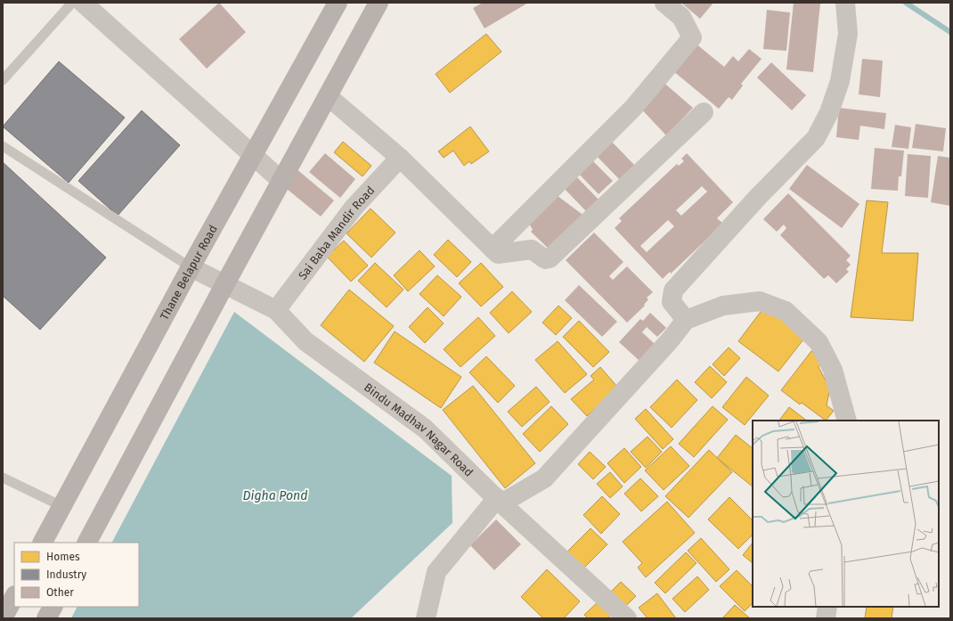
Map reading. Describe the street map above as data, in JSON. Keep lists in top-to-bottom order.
{
  "streets": {
    "main road": ["Thane Belapur Road"],
    "street": ["Sai Baba Mandir Road", "Bindu Madhav Nagar Road"]
  },
  "crossings": [
    ["Sai Baba Mandir Road", "Bindu Madhav Nagar Road"],
    ["Thane Belapur Road", "Bindu Madhav Nagar Road"]
  ],
  "water": ["Digha Pond"],
  "legend": ["Homes", "Industry", "Other"]
}
